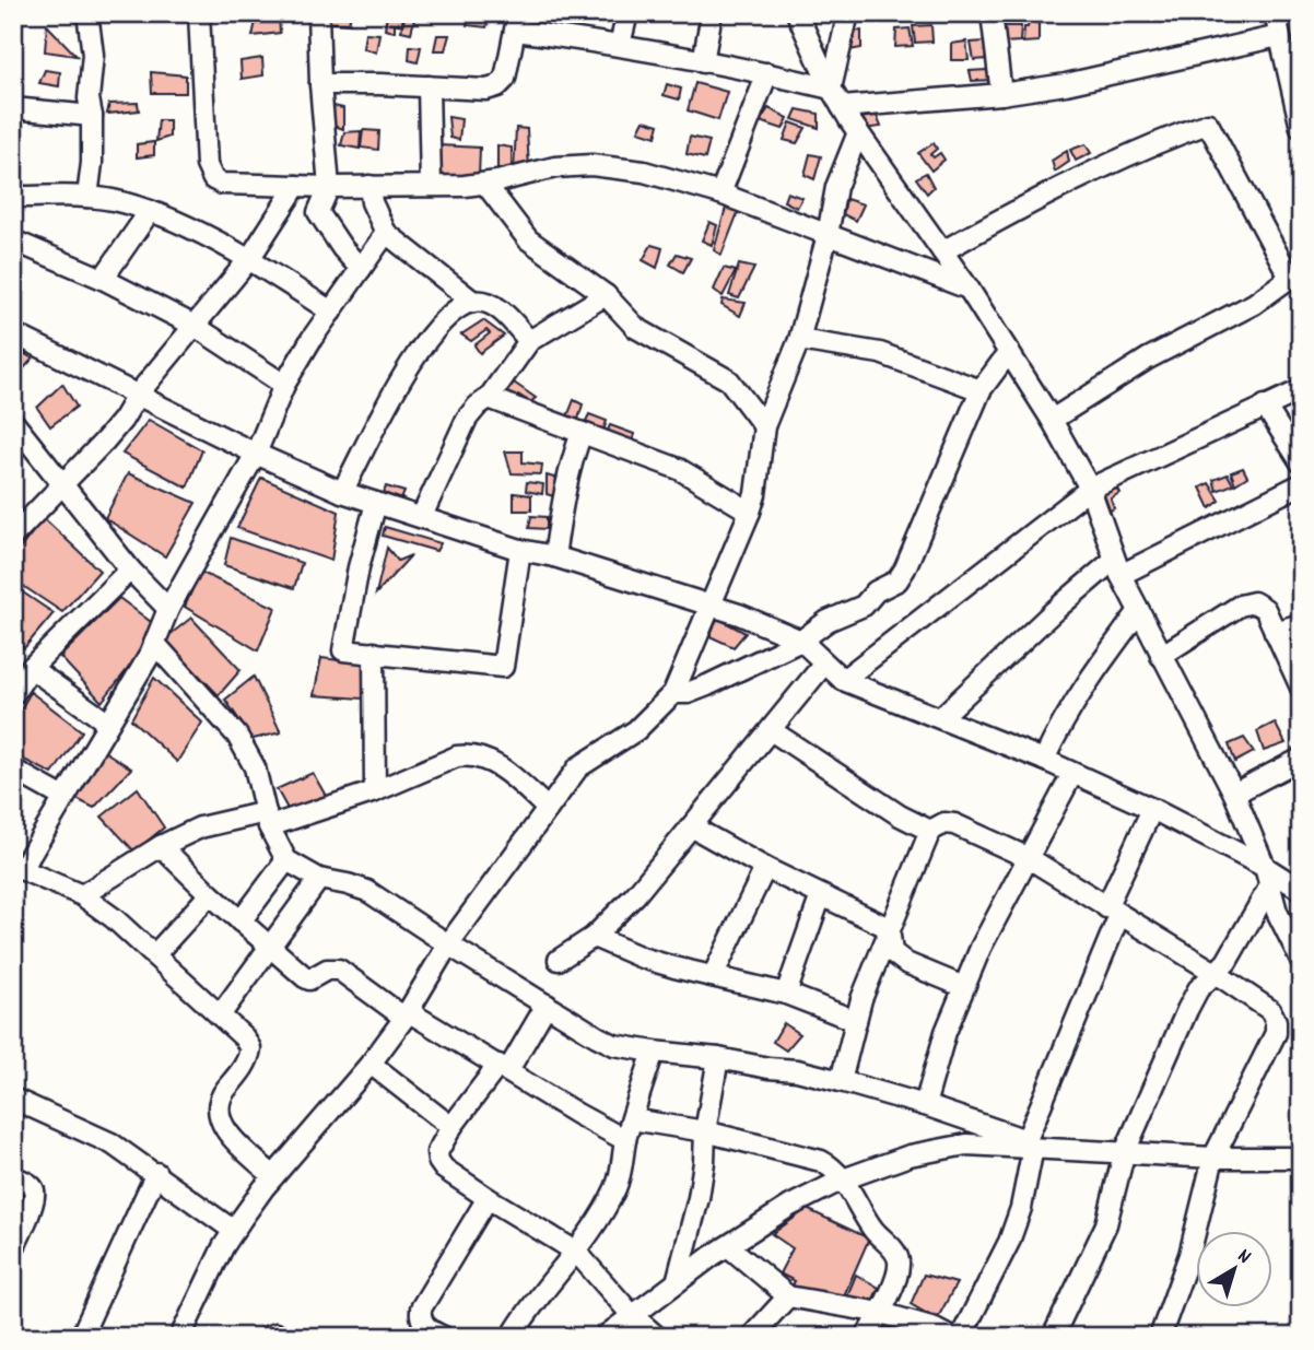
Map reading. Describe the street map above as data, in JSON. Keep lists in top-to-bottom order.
{
  "north": "top right"
}
